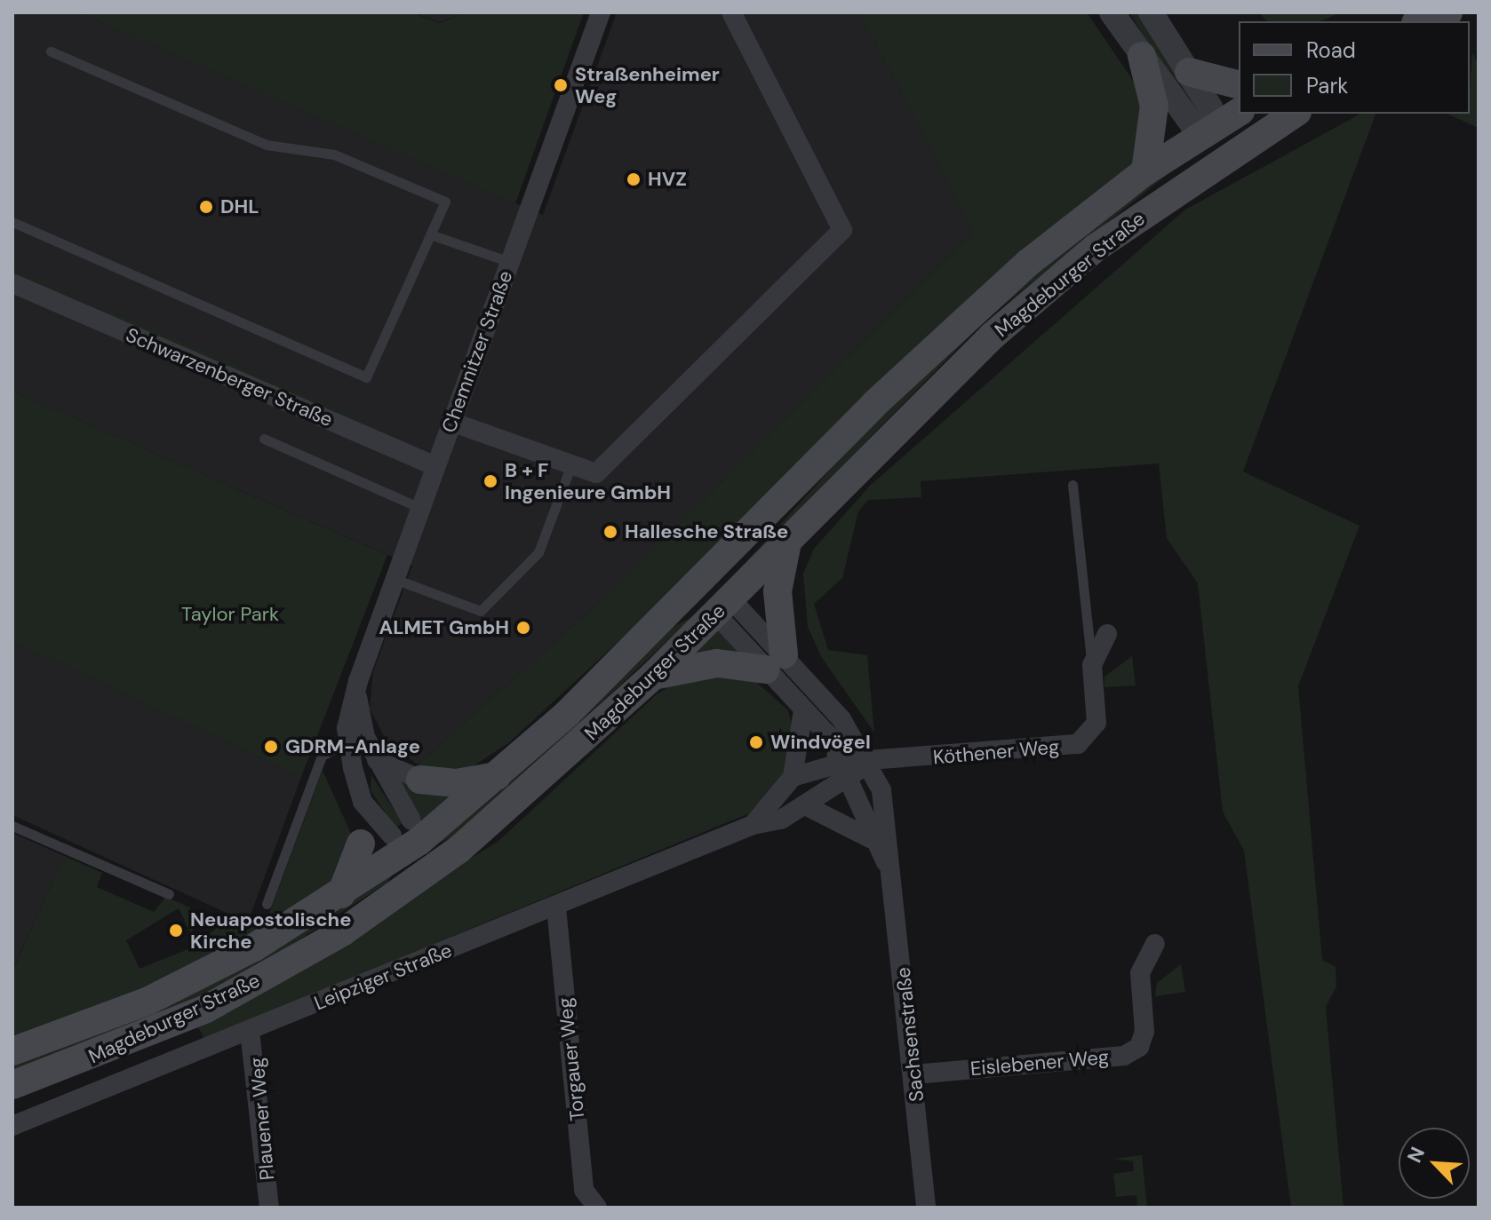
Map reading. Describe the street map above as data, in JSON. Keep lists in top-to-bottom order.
{
  "streets": {
    "main road": ["Magdeburger Straße"],
    "street": [
      "Chemnitzer Straße",
      "Schwarzenberger Straße",
      "Köthener Weg",
      "Leipziger Straße",
      "Sachsenstraße",
      "Torgauer Weg",
      "Eislebener Weg",
      "Plauener Weg"
    ]
  },
  "crossings": [
    ["Magdeburger Straße", "Chemnitzer Straße"],
    ["Magdeburger Straße", "Sachsenstraße"],
    ["Chemnitzer Straße", "Schwarzenberger Straße"],
    ["Köthener Weg", "Sachsenstraße"],
    ["Leipziger Straße", "Sachsenstraße"],
    ["Leipziger Straße", "Torgauer Weg"],
    ["Leipziger Straße", "Plauener Weg"],
    ["Sachsenstraße", "Eislebener Weg"]
  ],
  "parks": ["Taylor Park"],
  "places": [
    "Straßenheimer Weg",
    "HVZ",
    "DHL",
    "B + F Ingenieure GmbH",
    "Hallesche Straße",
    "ALMET GmbH",
    "Windvögel",
    "GDRM-Anlage",
    "Neuapostolische Kirche"
  ],
  "legend": ["Road", "Park"],
  "north": "top left"
}
